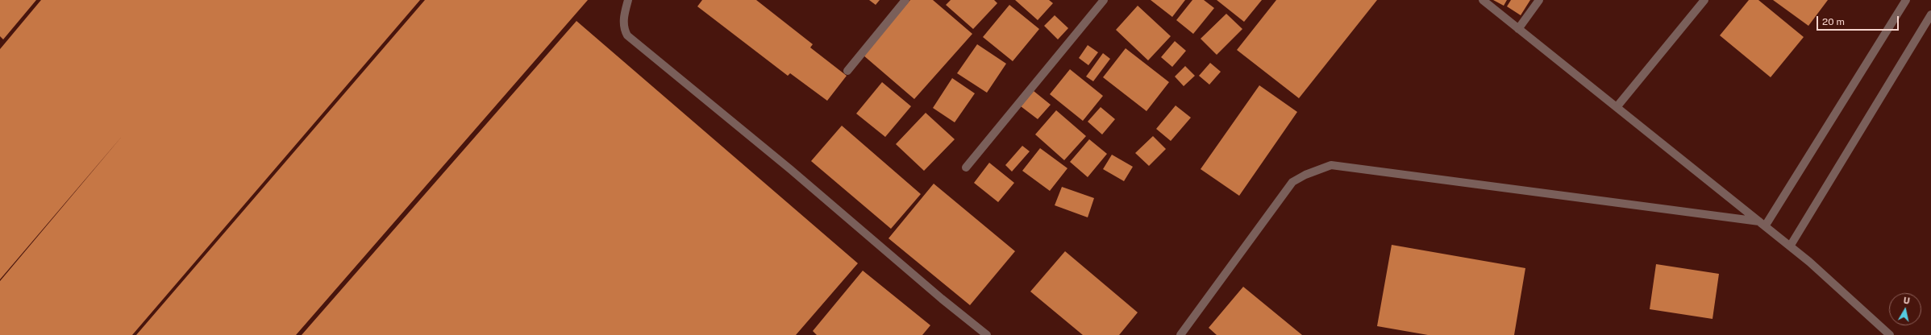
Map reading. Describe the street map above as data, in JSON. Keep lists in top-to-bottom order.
{
  "scale_bar": "20 m",
  "north": "top"
}
